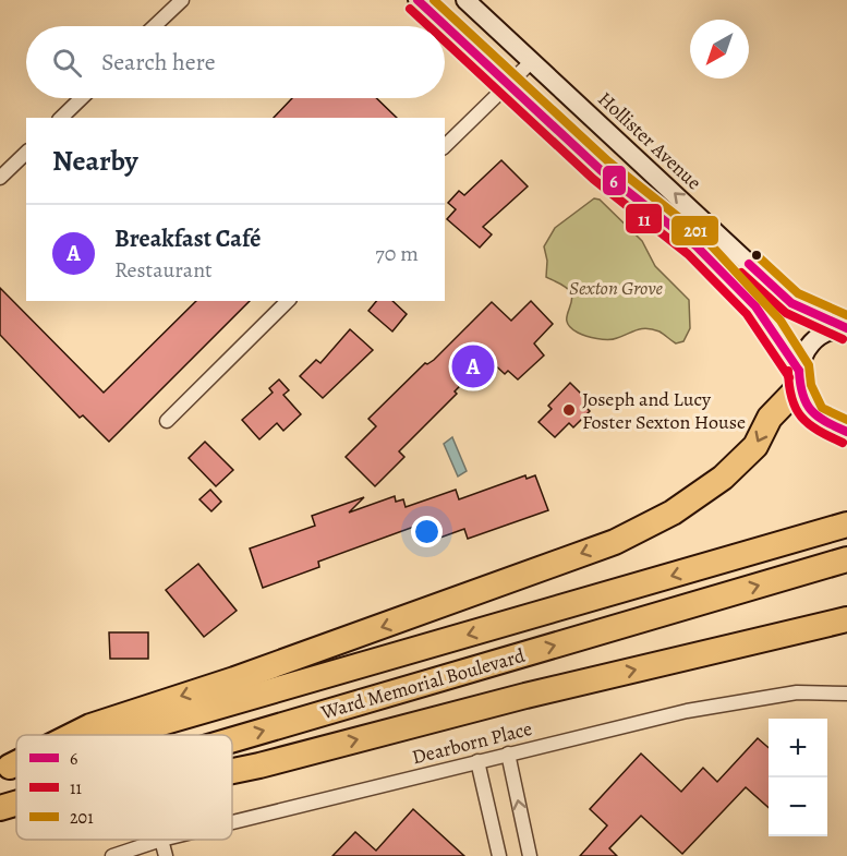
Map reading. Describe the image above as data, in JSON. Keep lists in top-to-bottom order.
{
  "streets": {
    "highway": ["Ward Memorial Boulevard"],
    "main road": ["Hollister Avenue"],
    "street": ["Dearborn Place"]
  },
  "parks": ["Sexton Grove"],
  "places": ["Joseph and Lucy Foster Sexton House"],
  "lines": ["transit line 6", "transit line 201", "transit line 11"],
  "legend": ["6", "11", "201"],
  "north": "bottom left",
  "page": {
    "search": "Search here",
    "heading": "Nearby",
    "list": [
      {
        "mark": "A",
        "name": "Breakfast Café",
        "note": "Restaurant",
        "value": "70 m"
      }
    ],
    "pins": "A",
    "map_buttons": ["+", "−"]
  }
}
